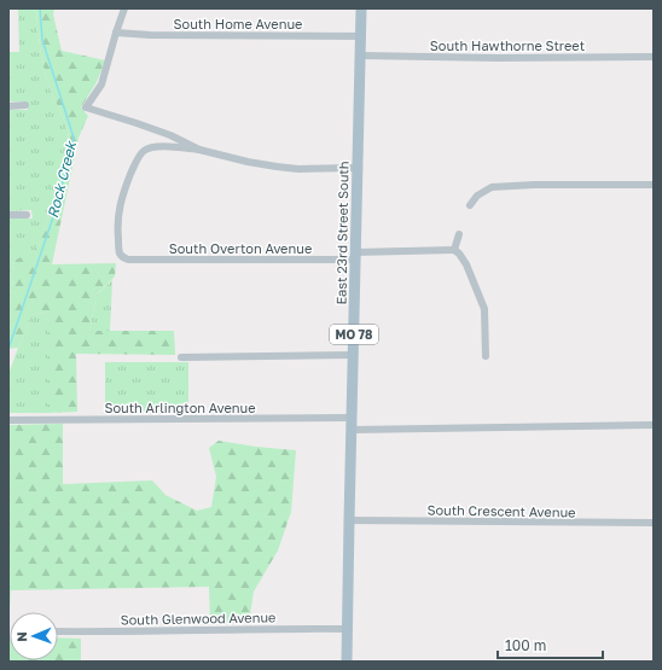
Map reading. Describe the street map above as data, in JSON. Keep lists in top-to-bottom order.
{
  "streets": {
    "main road": ["East 23rd Street South", "MO 78"],
    "street": [
      "South Home Avenue",
      "South Hawthorne Street",
      "South Overton Avenue",
      "South Arlington Avenue",
      "South Crescent Avenue",
      "South Glenwood Avenue"
    ]
  },
  "crossings": [
    ["South Home Avenue", "East 23rd Street South"],
    ["South Hawthorne Street", "East 23rd Street South"],
    ["East 23rd Street South", "South Overton Avenue"],
    ["East 23rd Street South", "South Arlington Avenue"],
    ["East 23rd Street South", "South Crescent Avenue"],
    ["East 23rd Street South", "South Glenwood Avenue"]
  ],
  "water": ["Rock Creek"],
  "scale_bar": "100 m",
  "north": "left"
}
